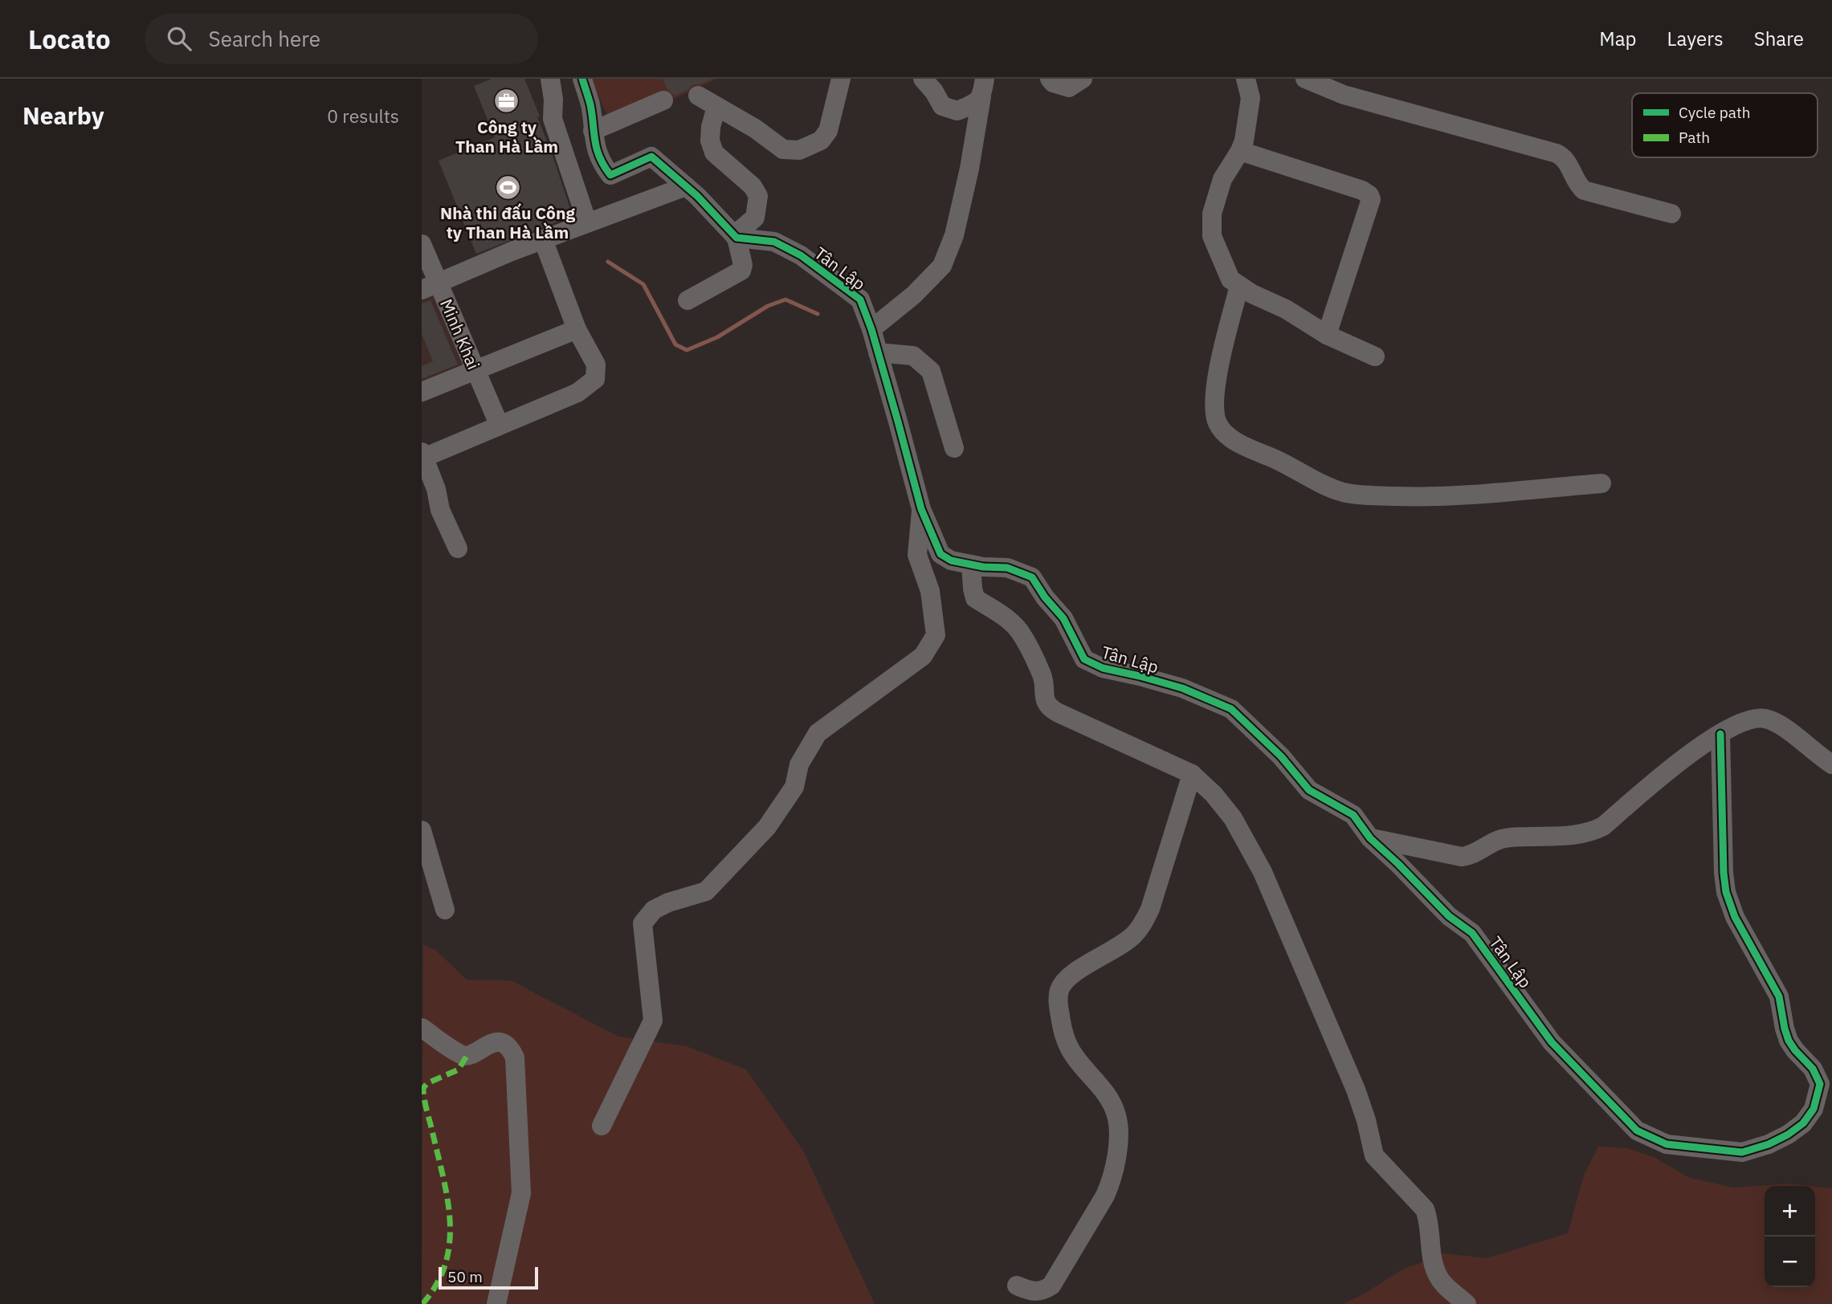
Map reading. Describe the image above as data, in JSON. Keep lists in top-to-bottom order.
{
  "streets": {
    "street": ["Tân Lập", "Minh Khai"]
  },
  "places": {
    "office": ["Công ty Than Hà Lầm"],
    "sports": ["Nhà thi đấu Công ty Than Hà Lầm"]
  },
  "legend": ["Cycle path", "Path"],
  "scale_bar": "50 m",
  "page": {
    "header": "Locato",
    "search": "Search here",
    "nav": ["Map", "Layers", "Share"],
    "heading": ["Nearby", "0 results"],
    "map_buttons": ["+", "−"],
    "scale": "50 m"
  }
}
